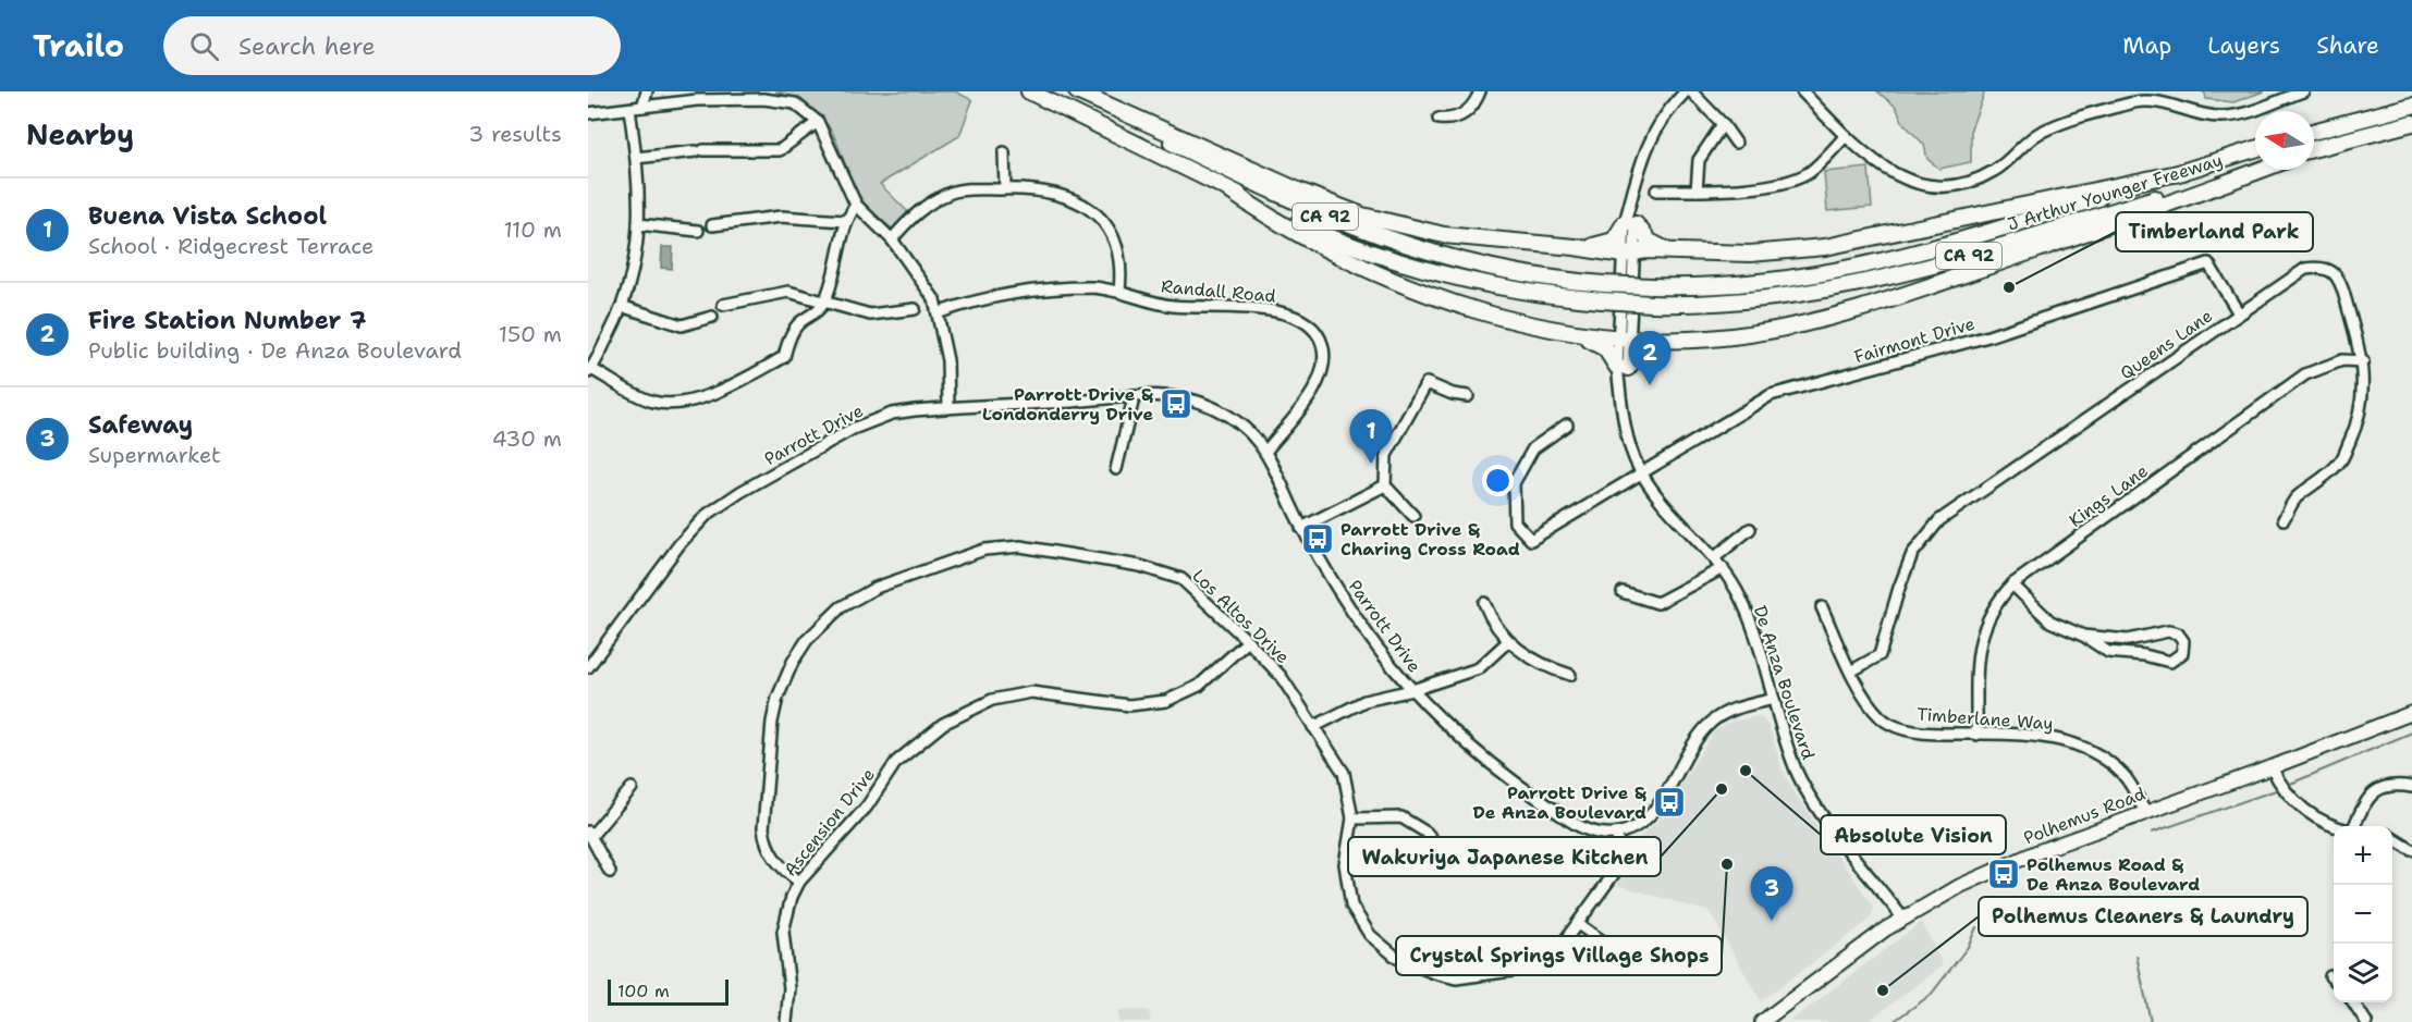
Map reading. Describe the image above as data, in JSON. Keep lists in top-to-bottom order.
{
  "streets": {
    "highway": ["J Arthur Younger Freeway", "CA 92"],
    "main road": ["Polhemus Road"],
    "street": [
      "Randall Road",
      "Fairmont Drive",
      "Queens Lane",
      "Parrott Drive",
      "Kings Lane",
      "Los Altos Drive",
      "De Anza Boulevard",
      "Timberlane Way",
      "Ascension Drive"
    ]
  },
  "crossings": [
    ["Randall Road", "Parrott Drive"],
    ["Fairmont Drive", "Queens Lane"],
    ["Fairmont Drive", "De Anza Boulevard"],
    ["Queens Lane", "Kings Lane"],
    ["Queens Lane", "Timberlane Way"],
    ["Parrott Drive", "Los Altos Drive"],
    ["Kings Lane", "Timberlane Way"],
    ["Los Altos Drive", "Ascension Drive"],
    ["De Anza Boulevard", "Polhemus Road"],
    ["Timberlane Way", "Polhemus Road"]
  ],
  "places": {
    "other": [
      "Timberland Park",
      "Absolute Vision",
      "Wakuriya Japanese Kitchen",
      "Crystal Springs Village Shops",
      "Polhemus Cleaners & Laundry"
    ],
    "bus stop": [
      "Parrott Drive & Londonderry Drive",
      "Parrott Drive & Charing Cross Road",
      "Parrott Drive & De Anza Boulevard",
      "Polhemus Road & De Anza Boulevard"
    ]
  },
  "scale_bar": "100 m",
  "north": "left",
  "page": {
    "header": "Trailo",
    "search": "Search here",
    "nav": ["Map", "Layers", "Share"],
    "heading": ["Nearby", "3 results"],
    "list": [
      {
        "mark": "1",
        "name": "Buena Vista School",
        "note": "School · Ridgecrest Terrace",
        "value": "110 m"
      },
      {
        "mark": "2",
        "name": "Fire Station Number 7",
        "note": "Public building · De Anza Boulevard",
        "value": "150 m"
      },
      {
        "mark": "3",
        "name": "Safeway",
        "note": "Supermarket",
        "value": "430 m"
      }
    ],
    "pins": ["2", "1", "3"],
    "map_buttons": ["+", "−"],
    "scale": "100 m"
  }
}
